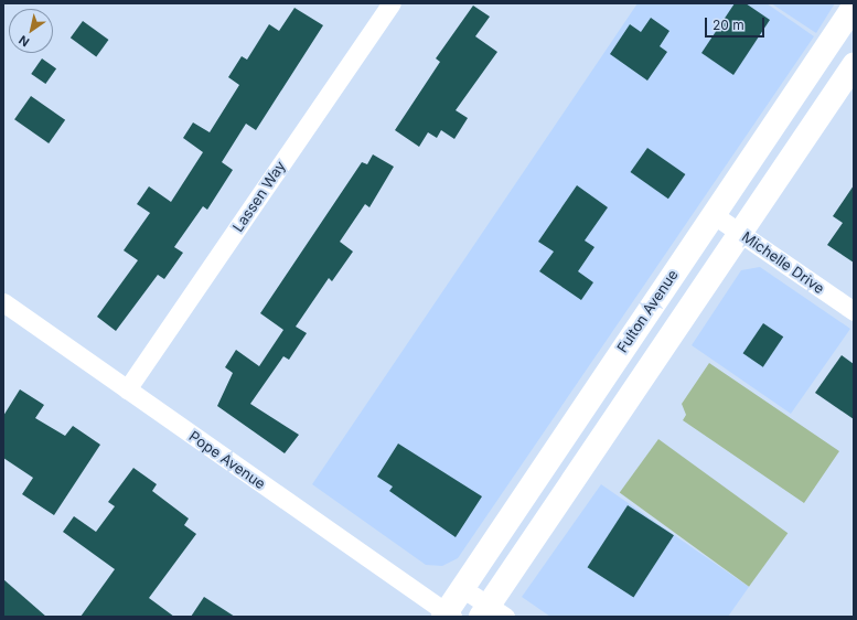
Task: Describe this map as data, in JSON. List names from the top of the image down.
{
  "streets": {
    "main road": ["Fulton Avenue"],
    "street": ["Lassen Way", "Michelle Drive", "Pope Avenue"]
  },
  "crossings": [
    ["Lassen Way", "Pope Avenue"],
    ["Michelle Drive", "Fulton Avenue"],
    ["Fulton Avenue", "Pope Avenue"]
  ],
  "scale_bar": "20 m",
  "north": "bottom left"
}
